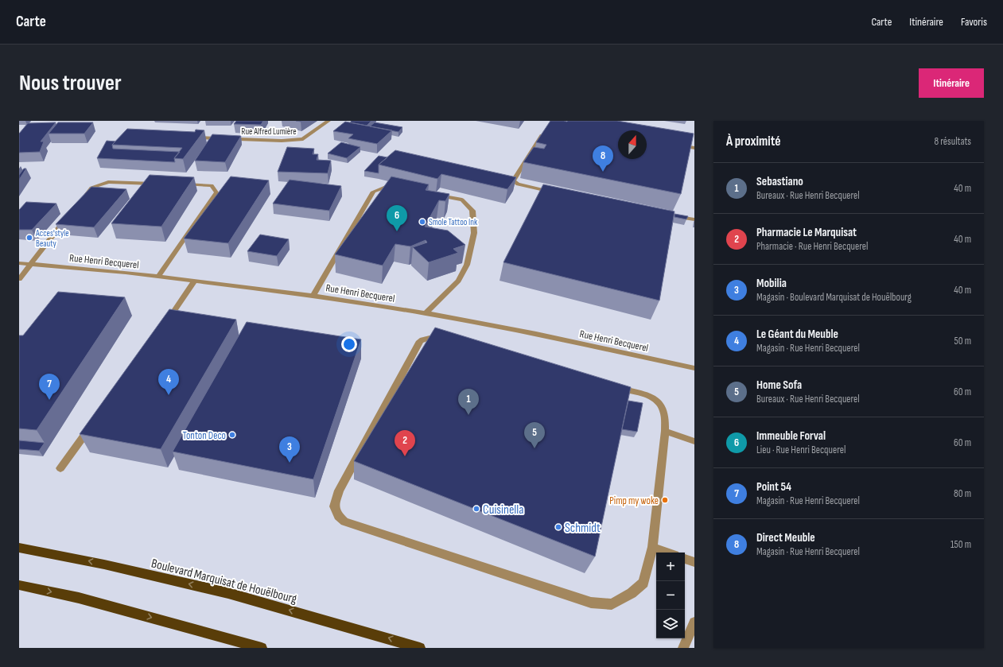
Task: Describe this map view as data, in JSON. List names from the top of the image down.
{
  "streets": {
    "main road": ["Boulevard Marquisat de Houëlbourg"],
    "street": ["Rue Alfred Lumière", "Rue Henri Becquerel"]
  },
  "places": [
    "Smole Tattoo Ink",
    "Acces'style Beauty",
    "Tonton Deco",
    "Pimp my woke",
    "Cuisinella",
    "Schmidt"
  ],
  "north": "top",
  "page": {
    "header": "Carte",
    "nav": ["Carte", "Itinéraire", "Favoris"],
    "buttons": "Itinéraire",
    "title": "Nous trouver",
    "heading": ["À proximité", "8 résultats"],
    "pins": [
      "8",
      "6",
      "4",
      "7",
      "1",
      "5",
      "2",
      "3"
    ],
    "list": [
      {
        "mark": "1",
        "name": "Sebastiano",
        "note": "Bureaux · Rue Henri Becquerel",
        "value": "40 m"
      },
      {
        "mark": "2",
        "name": "Pharmacie Le Marquisat",
        "note": "Pharmacie · Rue Henri Becquerel",
        "value": "40 m"
      },
      {
        "mark": "3",
        "name": "Mobilia",
        "note": "Magasin · Boulevard Marquisat de Houëlbourg",
        "value": "40 m"
      },
      {
        "mark": "4",
        "name": "Le Géant du Meuble",
        "note": "Magasin · Rue Henri Becquerel",
        "value": "50 m"
      },
      {
        "mark": "5",
        "name": "Home Sofa",
        "note": "Bureaux · Rue Henri Becquerel",
        "value": "60 m"
      },
      {
        "mark": "6",
        "name": "Immeuble Forval",
        "note": "Lieu · Rue Henri Becquerel",
        "value": "60 m"
      },
      {
        "mark": "7",
        "name": "Point 54",
        "note": "Magasin · Rue Henri Becquerel",
        "value": "80 m"
      },
      {
        "mark": "8",
        "name": "Direct Meuble",
        "note": "Magasin · Rue Henri Becquerel",
        "value": "150 m"
      }
    ],
    "map_buttons": ["+", "−"]
  }
}
